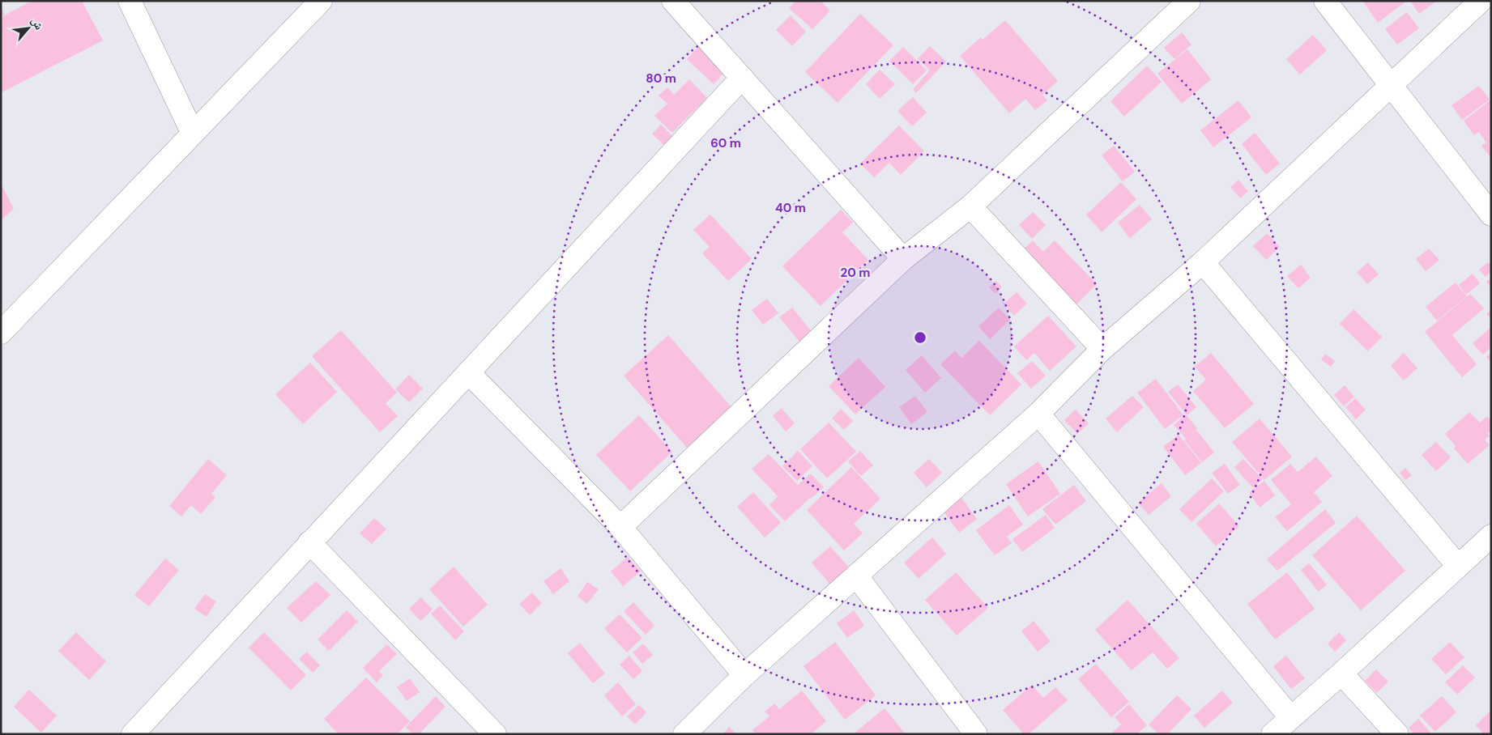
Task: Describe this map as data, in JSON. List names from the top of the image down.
{
  "north": "top right",
  "rings": [
    "80 m",
    "60 m",
    "40 m",
    "20 m"
  ]
}
